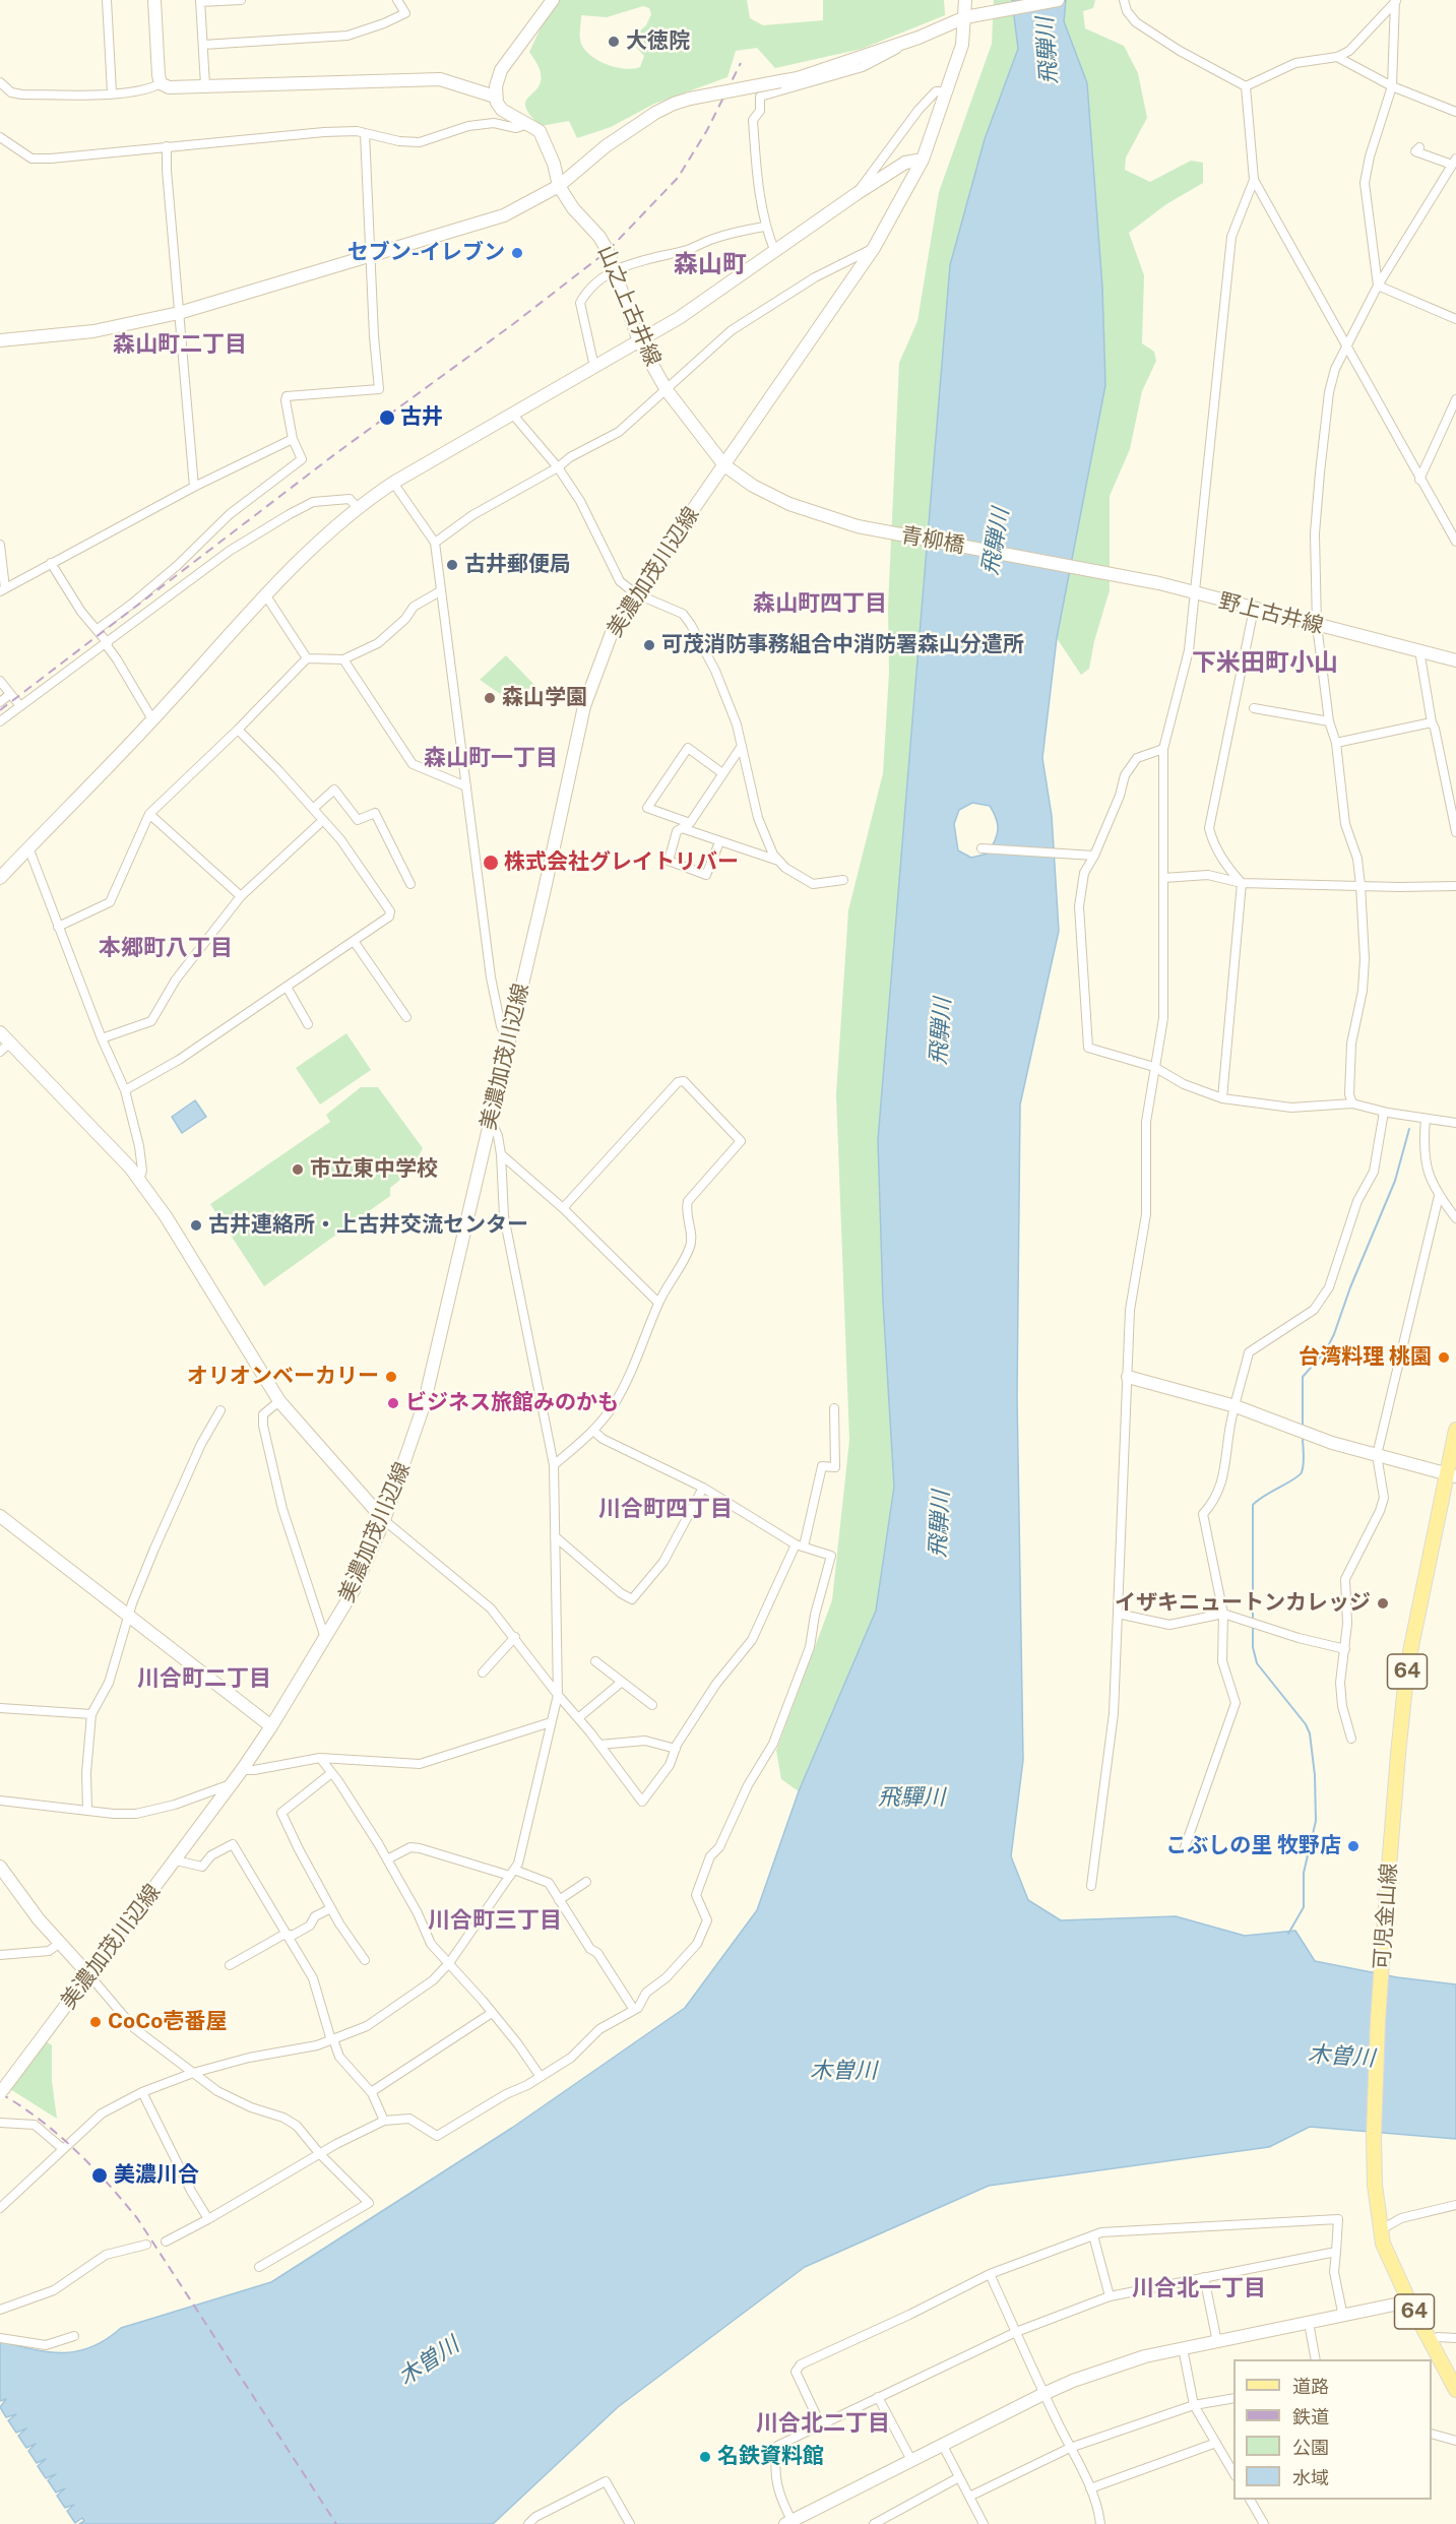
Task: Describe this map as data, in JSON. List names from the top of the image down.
{
  "streets": {
    "main road": ["64", "可児金山線"],
    "street": [
      "山之上古井線",
      "青柳橋",
      "美濃加茂川辺線",
      "野上古井線"
    ]
  },
  "crossings": [
    ["山之上古井線", "青柳橋"],
    ["山之上古井線", "美濃加茂川辺線"],
    ["青柳橋", "美濃加茂川辺線"],
    ["青柳橋", "野上古井線"]
  ],
  "districts": [
    "森山町",
    "森山町二丁目",
    "森山町四丁目",
    "下米田町小山",
    "森山町一丁目",
    "本郷町八丁目",
    "川合町四丁目",
    "川合町二丁目",
    "川合町三丁目",
    "川合北一丁目",
    "川合北二丁目"
  ],
  "water": ["飛騨川", "飛驒川", "木曽川"],
  "places": [
    "大徳院",
    "セブン-イレブン",
    "古井",
    "古井郵便局",
    "可茂消防事務組合中消防署森山分遣所",
    "森山学園",
    "株式会社グレイトリバー",
    "市立東中学校",
    "古井連絡所・上古井交流センター",
    "台湾料理 桃園",
    "オリオンベーカリー",
    "ビジネス旅館みのかも",
    "イザキニュートンカレッジ",
    "こぶしの里 牧野店",
    "CoCo壱番屋",
    "美濃川合",
    "名鉄資料館"
  ],
  "legend": [
    "道路",
    "鉄道",
    "公園",
    "水域"
  ]
}
